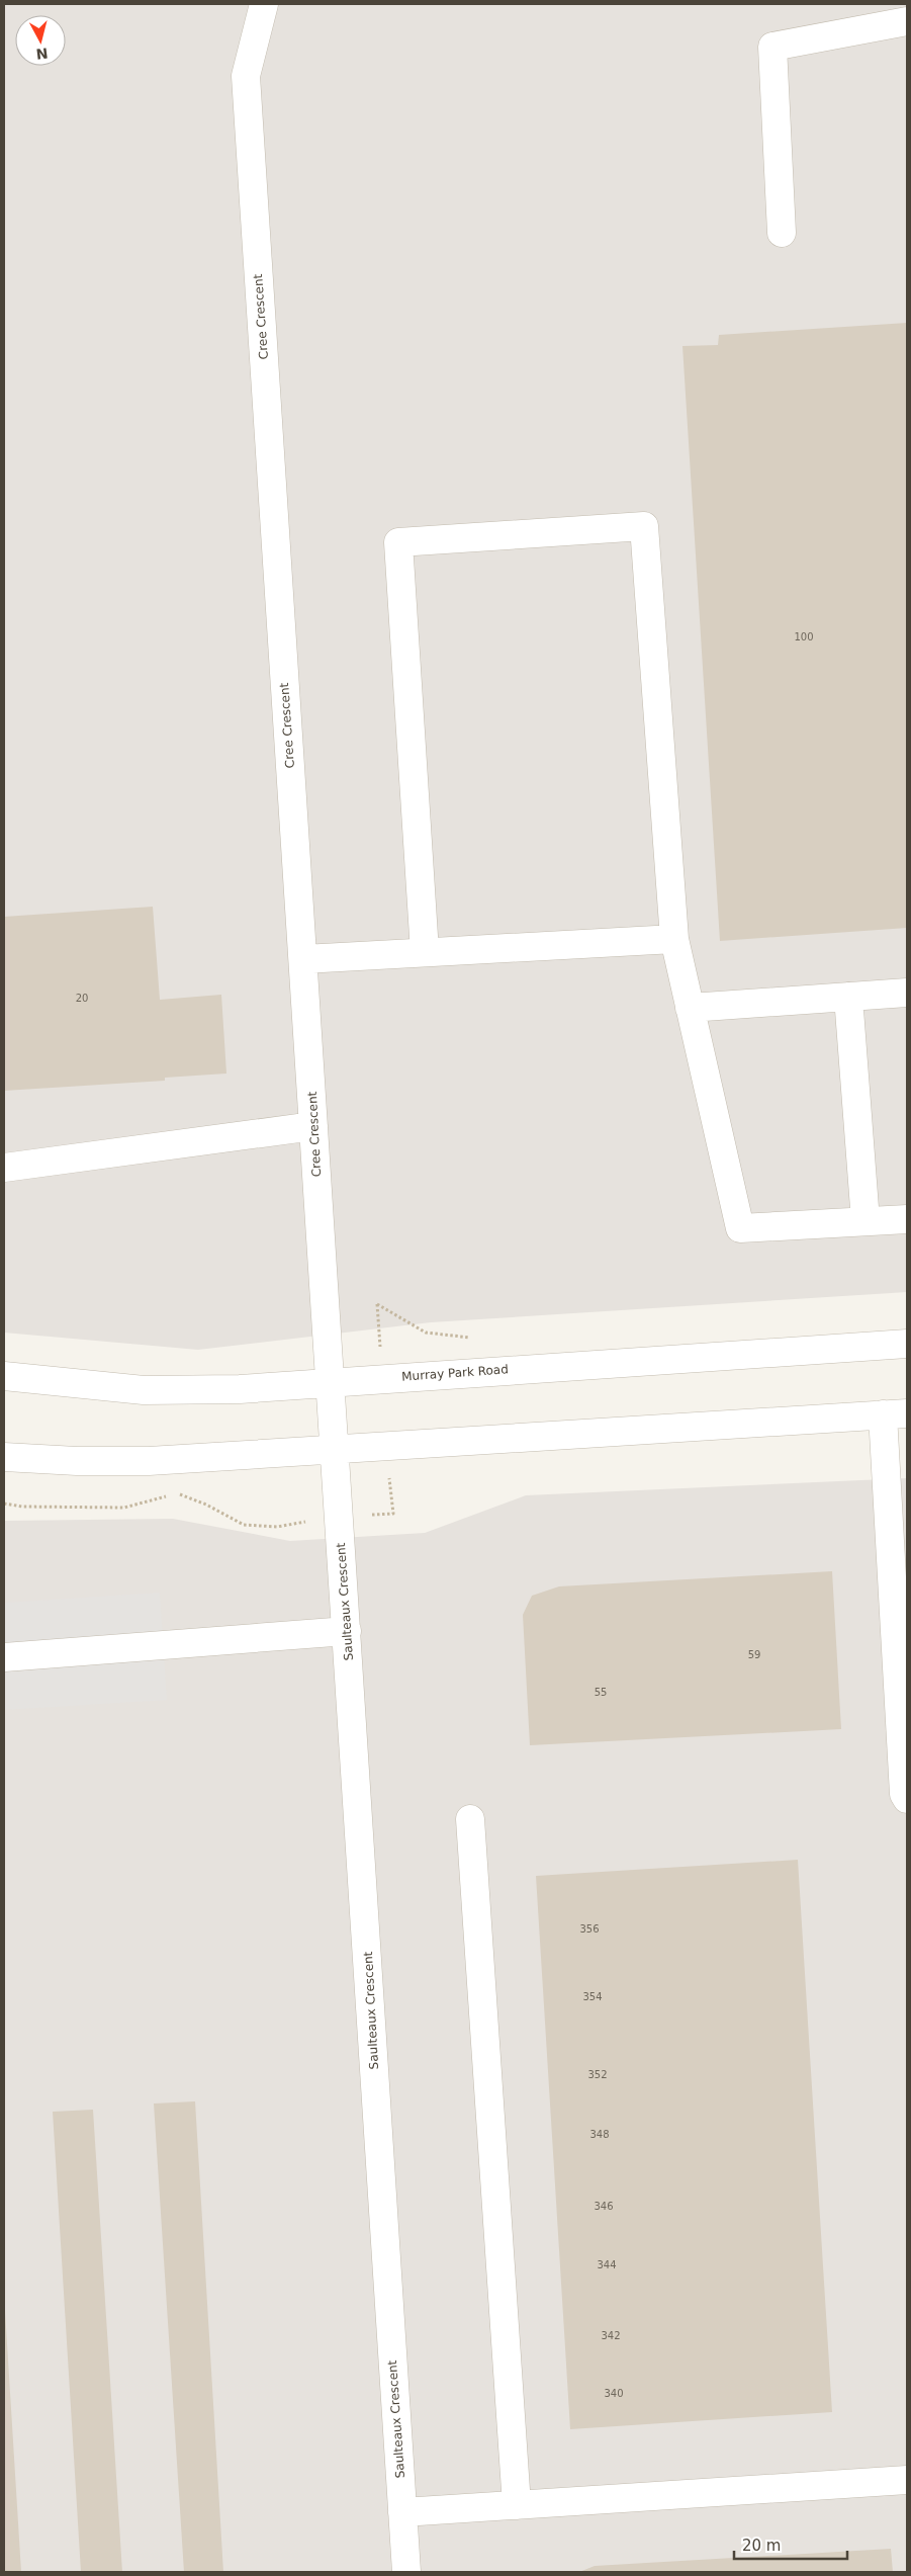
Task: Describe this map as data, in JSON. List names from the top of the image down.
{
  "streets": {
    "street": ["Cree Crescent", "Murray Park Road", "Saulteaux Crescent"]
  },
  "crossings": [
    ["Cree Crescent", "Murray Park Road"],
    ["Cree Crescent", "Saulteaux Crescent"]
  ],
  "house_numbers": [
    "100",
    "20",
    "59",
    "55",
    "356",
    "354",
    "352",
    "348",
    "346",
    "344",
    "342",
    "340"
  ],
  "scale_bar": "20 m",
  "north": "bottom"
}
